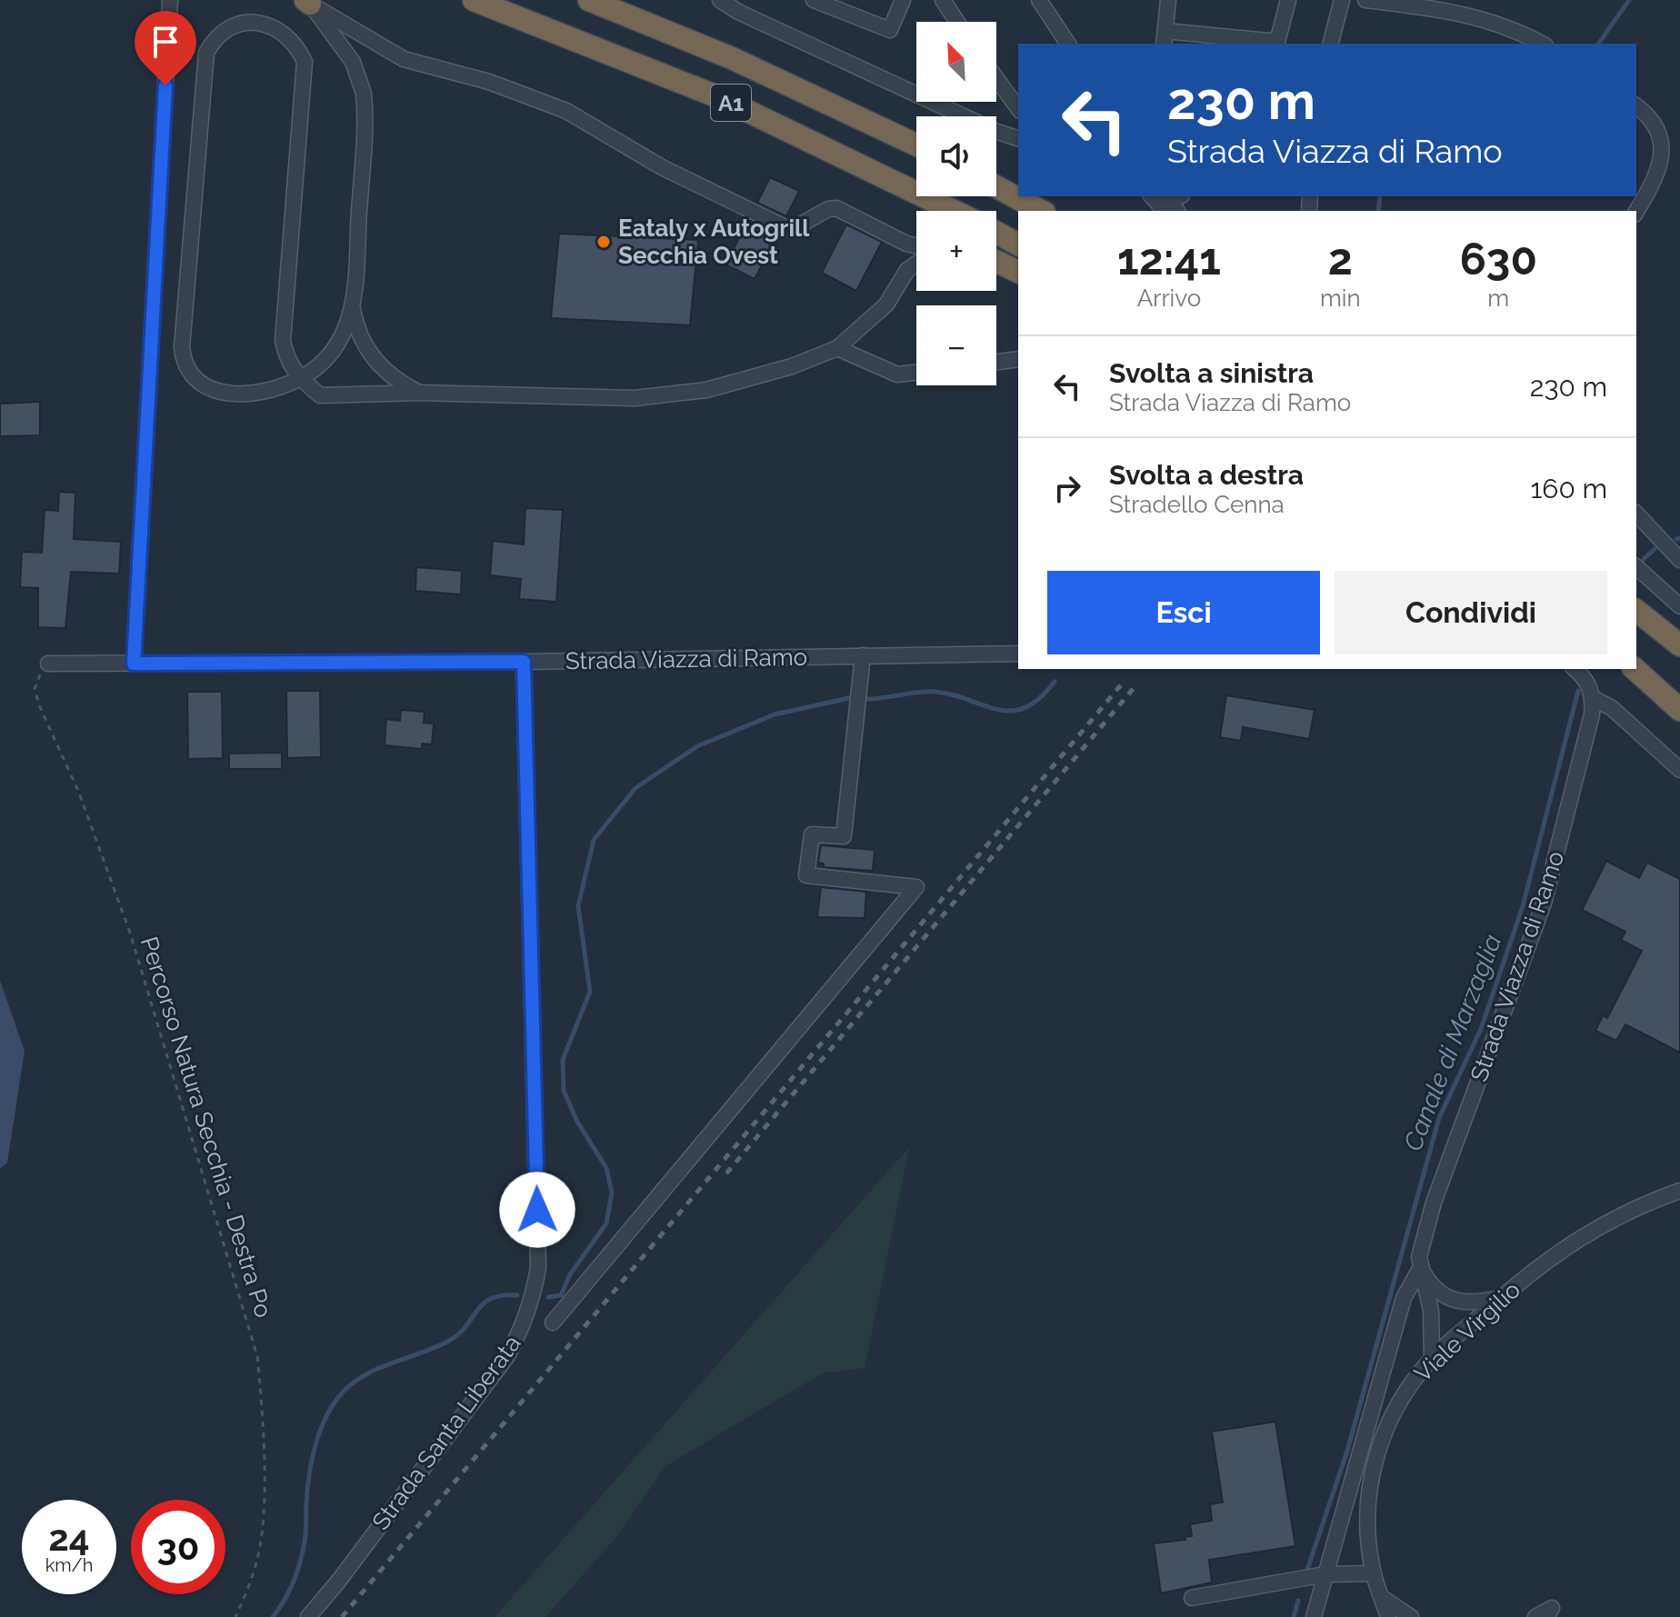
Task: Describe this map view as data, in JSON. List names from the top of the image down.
{
  "streets": {
    "highway": ["A1"],
    "street": ["Strada Viazza di Ramo", "Viale Virgilio", "Strada Santa Liberata"],
    "path": ["Percorso Natura Secchia - Destra Po"]
  },
  "crossings": [
    ["Strada Viazza di Ramo", "Percorso Natura Secchia - Destra Po"],
    ["Strada Viazza di Ramo", "Viale Virgilio"],
    ["Strada Viazza di Ramo", "Strada Santa Liberata"]
  ],
  "water": ["Canale di Marzaglia"],
  "places": ["Eataly x Autogrill Secchia Ovest"],
  "north": "top left",
  "page": {
    "map_buttons": ["+", "−"],
    "turn": ["230 m", "Strada Viazza di Ramo"],
    "eta": [
      "12:41",
      "Arrivo",
      "2",
      "min",
      "630",
      "m"
    ],
    "list": [
      {
        "name": "Svolta a sinistra",
        "note": "Strada Viazza di Ramo",
        "value": "230 m"
      },
      {
        "name": "Svolta a destra",
        "note": "Stradello Cenna",
        "value": "160 m"
      }
    ],
    "buttons": ["Esci", "Condividi"],
    "speed": "24 km/h",
    "limit": "30"
  }
}
